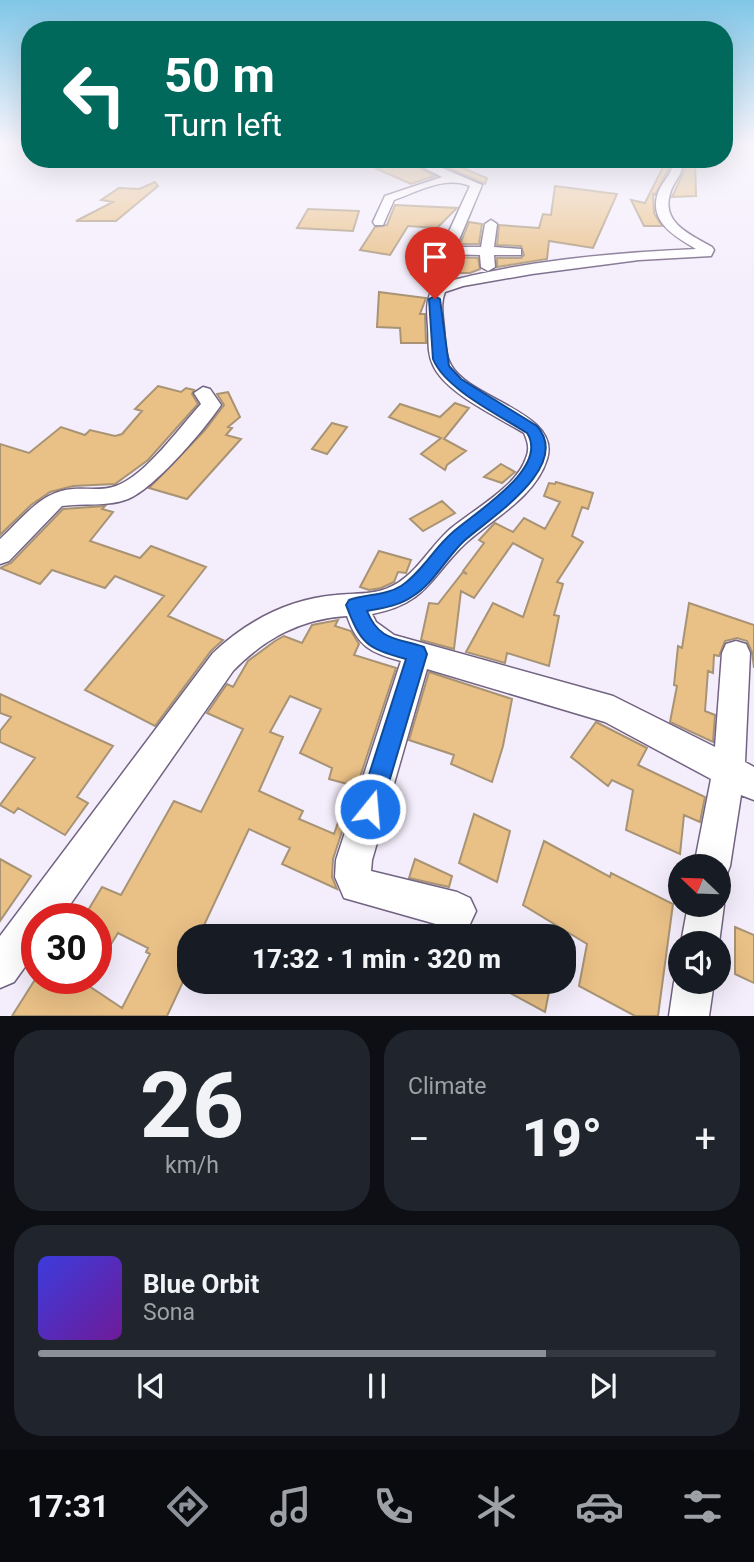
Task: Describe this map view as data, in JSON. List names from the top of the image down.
{
  "north": "top left",
  "page": {
    "turn": ["50 m", "Turn left"],
    "limit": "30",
    "trip": "17:32 · 1 min · 320 m",
    "tile": [
      ["26", "km/h"],
      "Climate"
    ],
    "heat": ["−", "19°", "+"],
    "song": ["Blue Orbit", "Sona"],
    "tabs": "17:31"
  }
}
